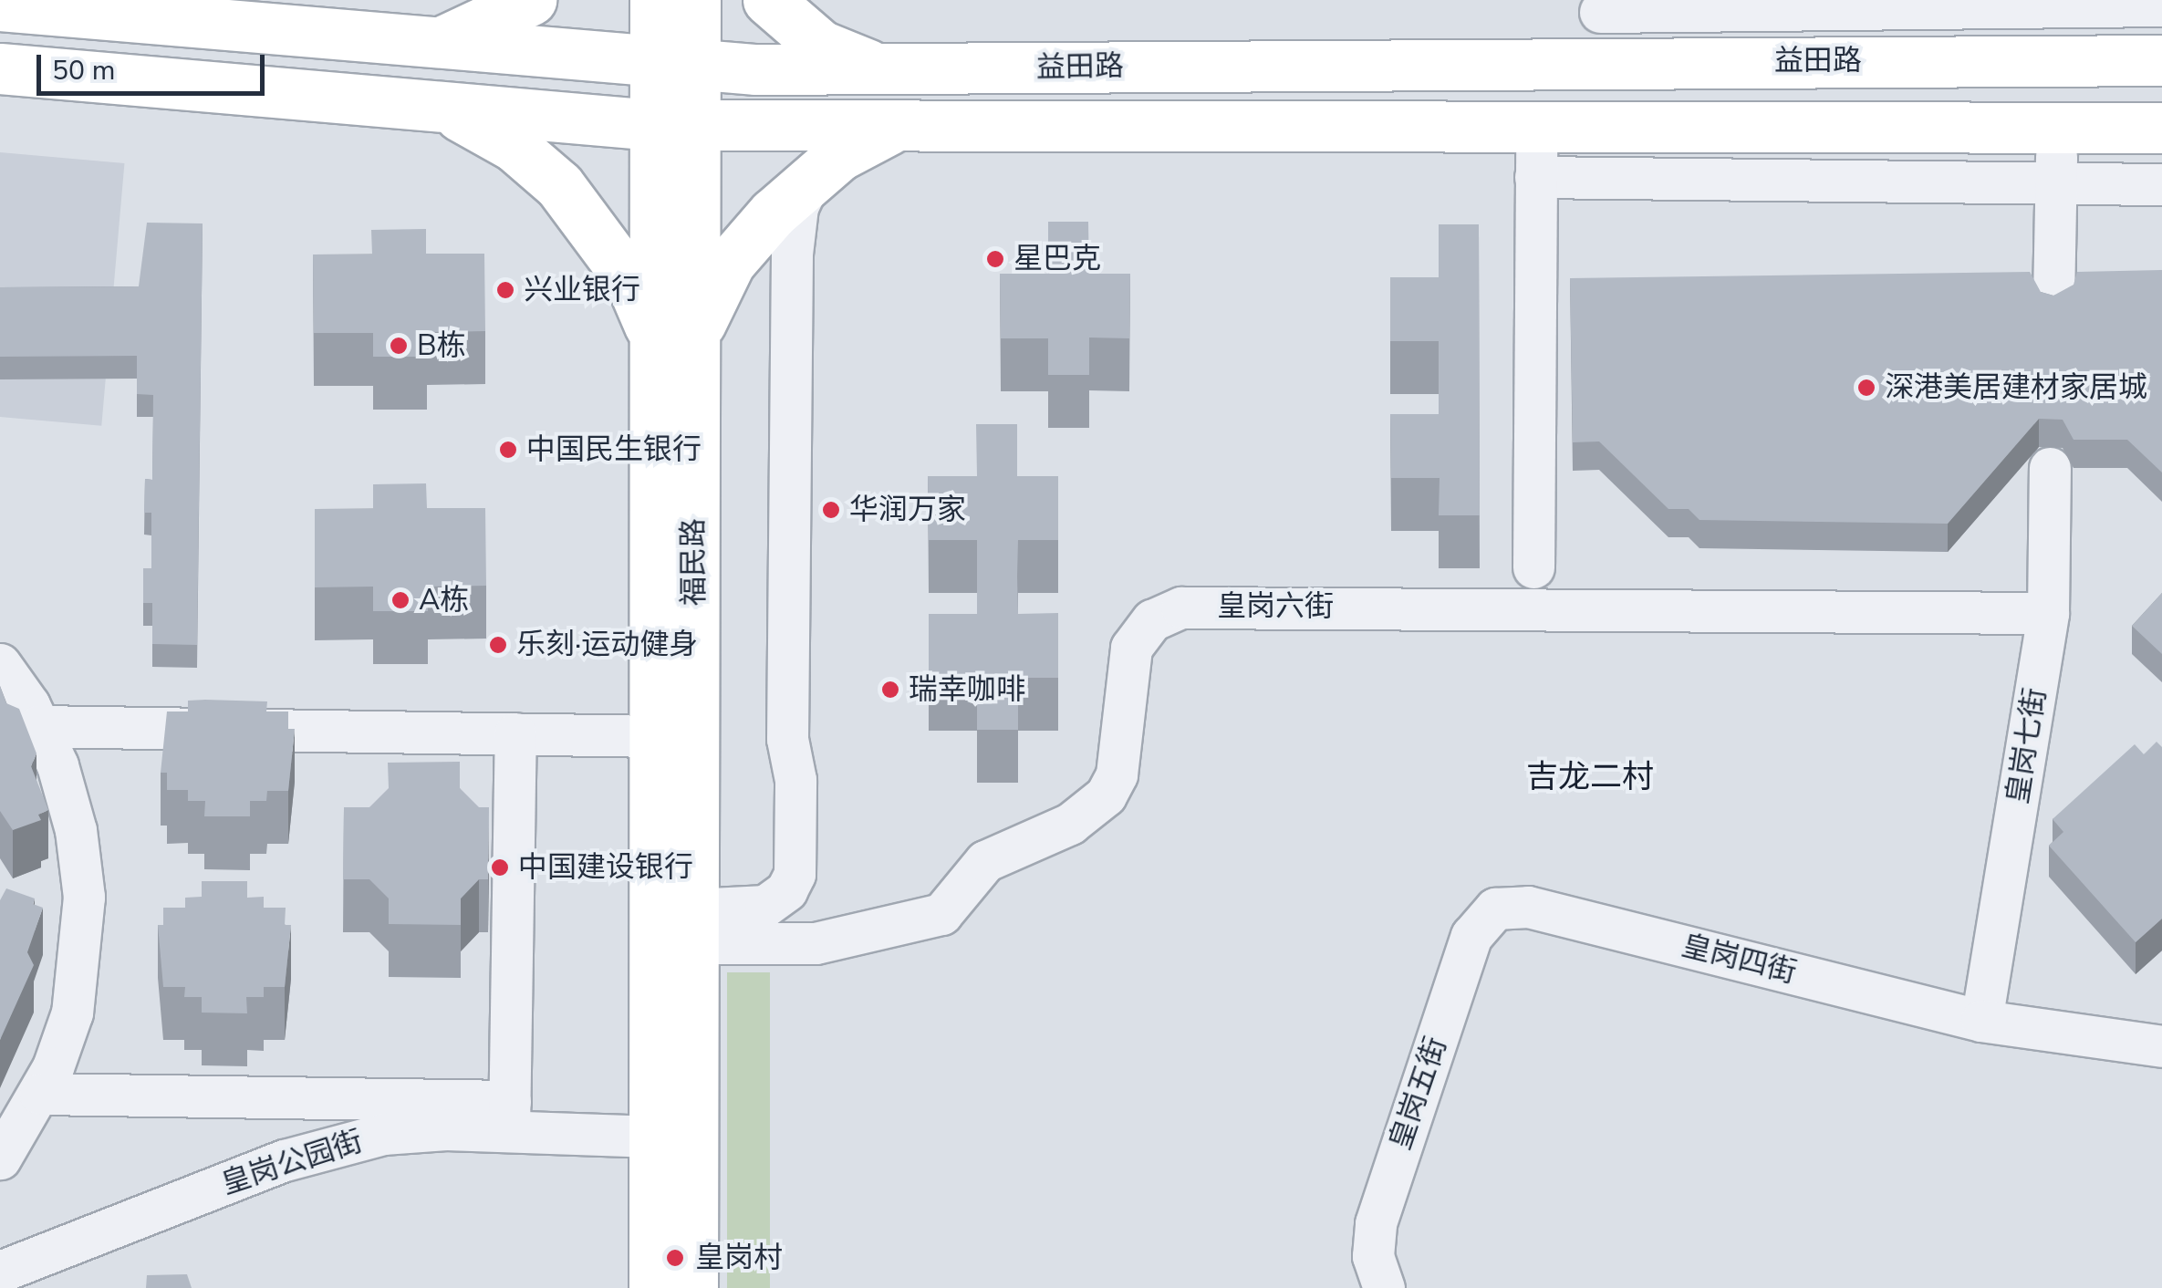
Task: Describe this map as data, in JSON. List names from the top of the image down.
{
  "streets": {
    "main road": ["益田路", "福民路"],
    "street": [
      "皇岗六街",
      "皇岗七街",
      "皇岗四街",
      "皇岗五街",
      "皇岗公园街"
    ]
  },
  "crossings": [
    ["益田路", "福民路"],
    ["福民路", "皇岗六街"],
    ["福民路", "皇岗公园街"],
    ["皇岗六街", "皇岗七街"],
    ["皇岗七街", "皇岗四街"],
    ["皇岗四街", "皇岗五街"]
  ],
  "districts": ["吉龙二村"],
  "places": [
    "星巴克",
    "兴业银行",
    "B栋",
    "深港美居建材家居城",
    "中国民生银行",
    "华润万家",
    "A栋",
    "乐刻·运动健身",
    "瑞幸咖啡",
    "中国建设银行",
    "皇岗村"
  ],
  "scale_bar": "50 m"
}
